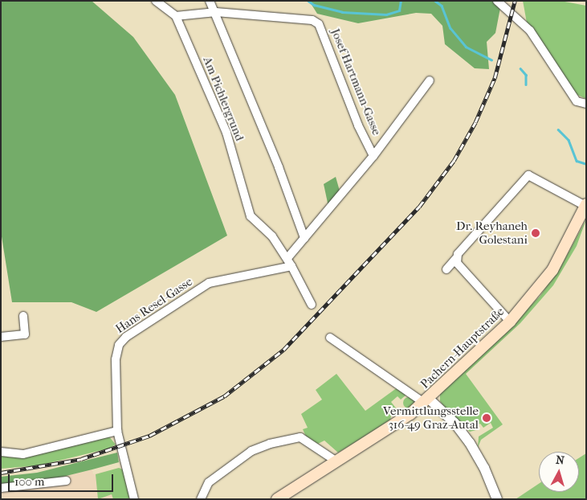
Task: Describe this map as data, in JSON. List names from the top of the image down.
{
  "streets": {
    "main road": ["Pachern-Hauptstraße"],
    "street": ["Josef Hartmann-Gasse", "Am Pichlergrund", "Hans Resel-Gasse"]
  },
  "crossings": [
    ["Josef Hartmann-Gasse", "Am Pichlergrund"]
  ],
  "places": ["Dr. Reyhaneh Golestani", "Vermittlungsstelle 316-49 Graz-Autal"],
  "scale_bar": "100 m",
  "north": "top"
}
